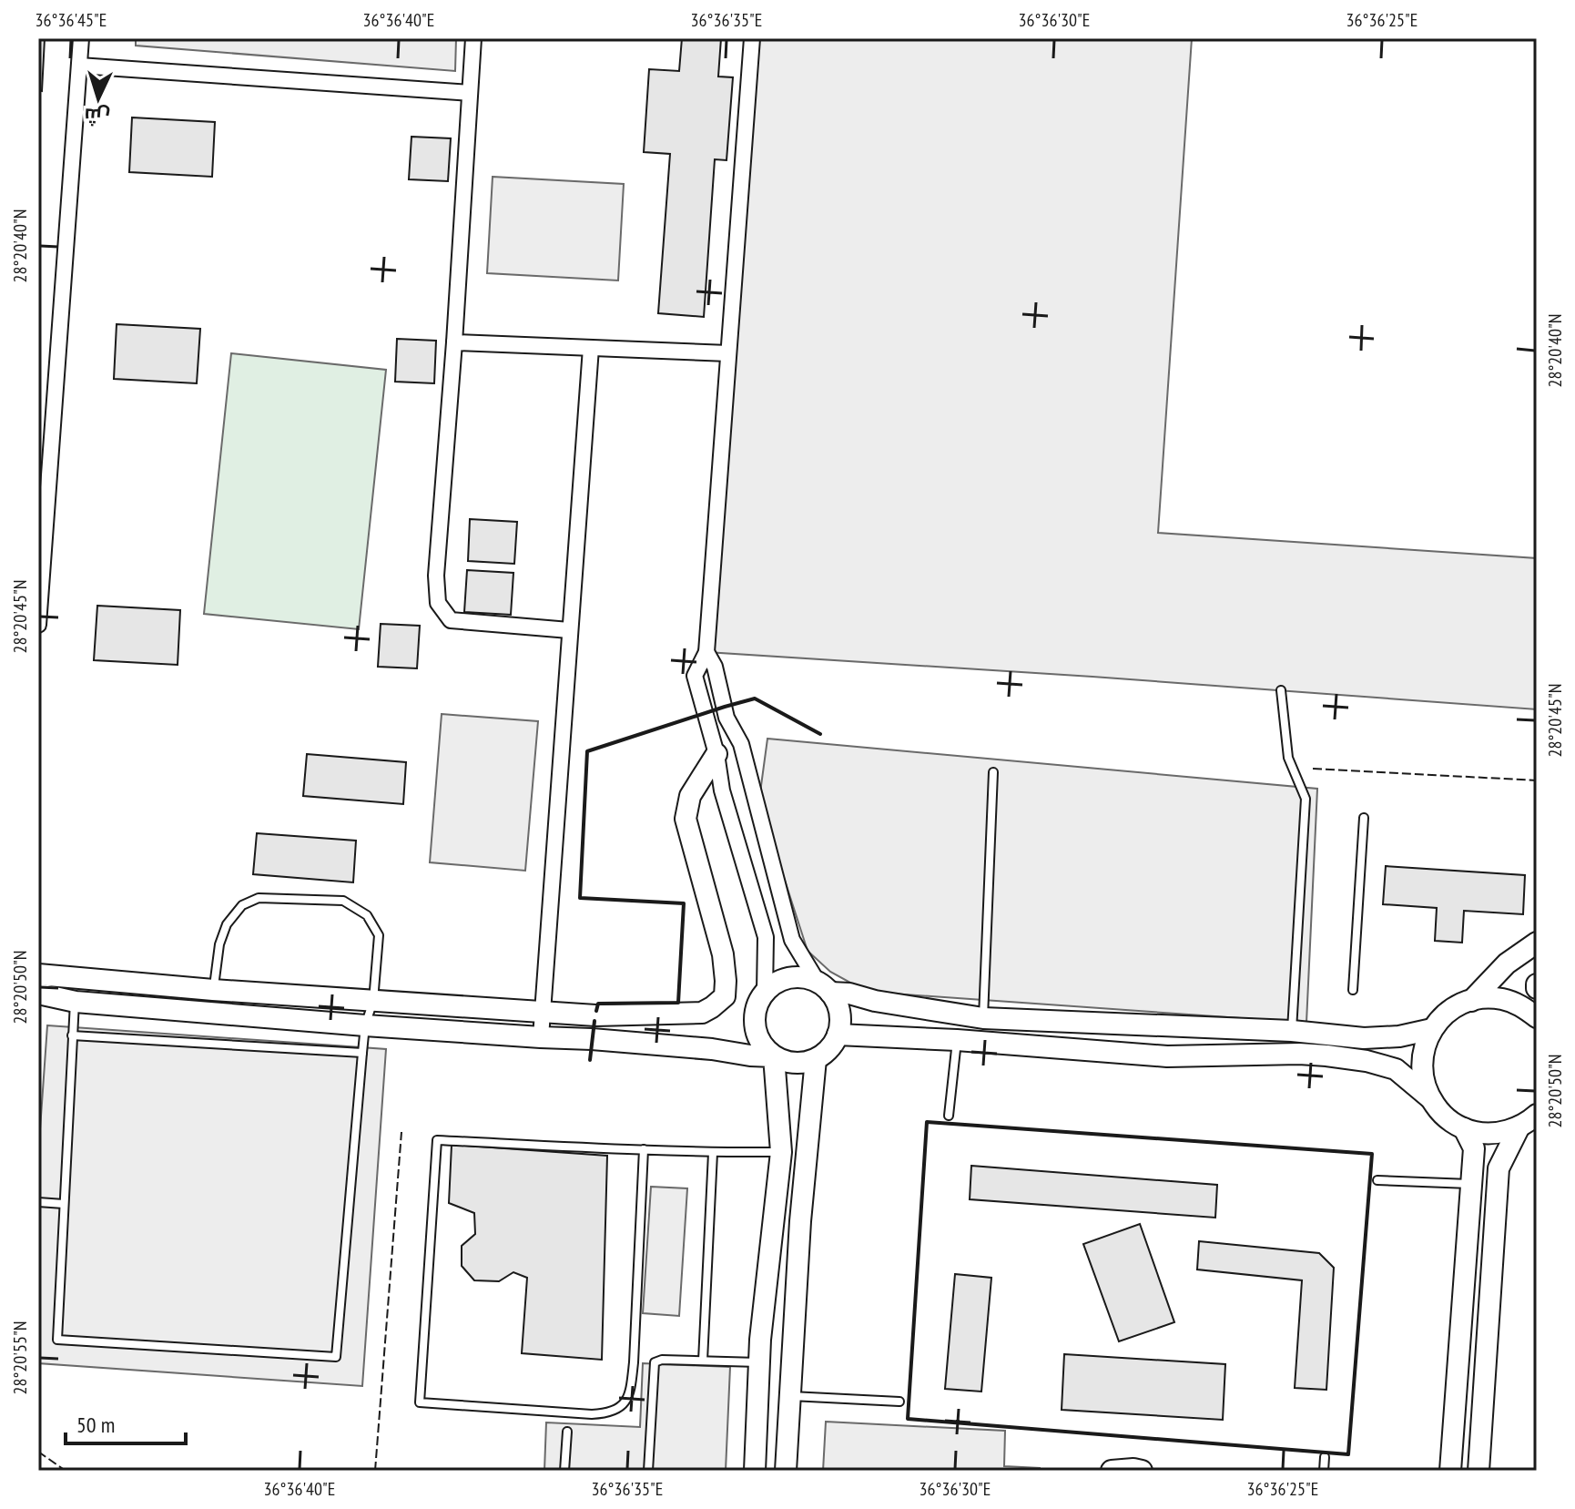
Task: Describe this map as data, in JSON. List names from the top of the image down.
{
  "scale_bar": "50 m",
  "north": "bottom",
  "coordinates": [
    "36°36'45\"E",
    "36°36'40\"E",
    "36°36'35\"E",
    "36°36'30\"E",
    "36°36'25\"E",
    "28°20'40\"N",
    "28°20'45\"N",
    "28°20'50\"N",
    "28°20'55\"N"
  ]
}
